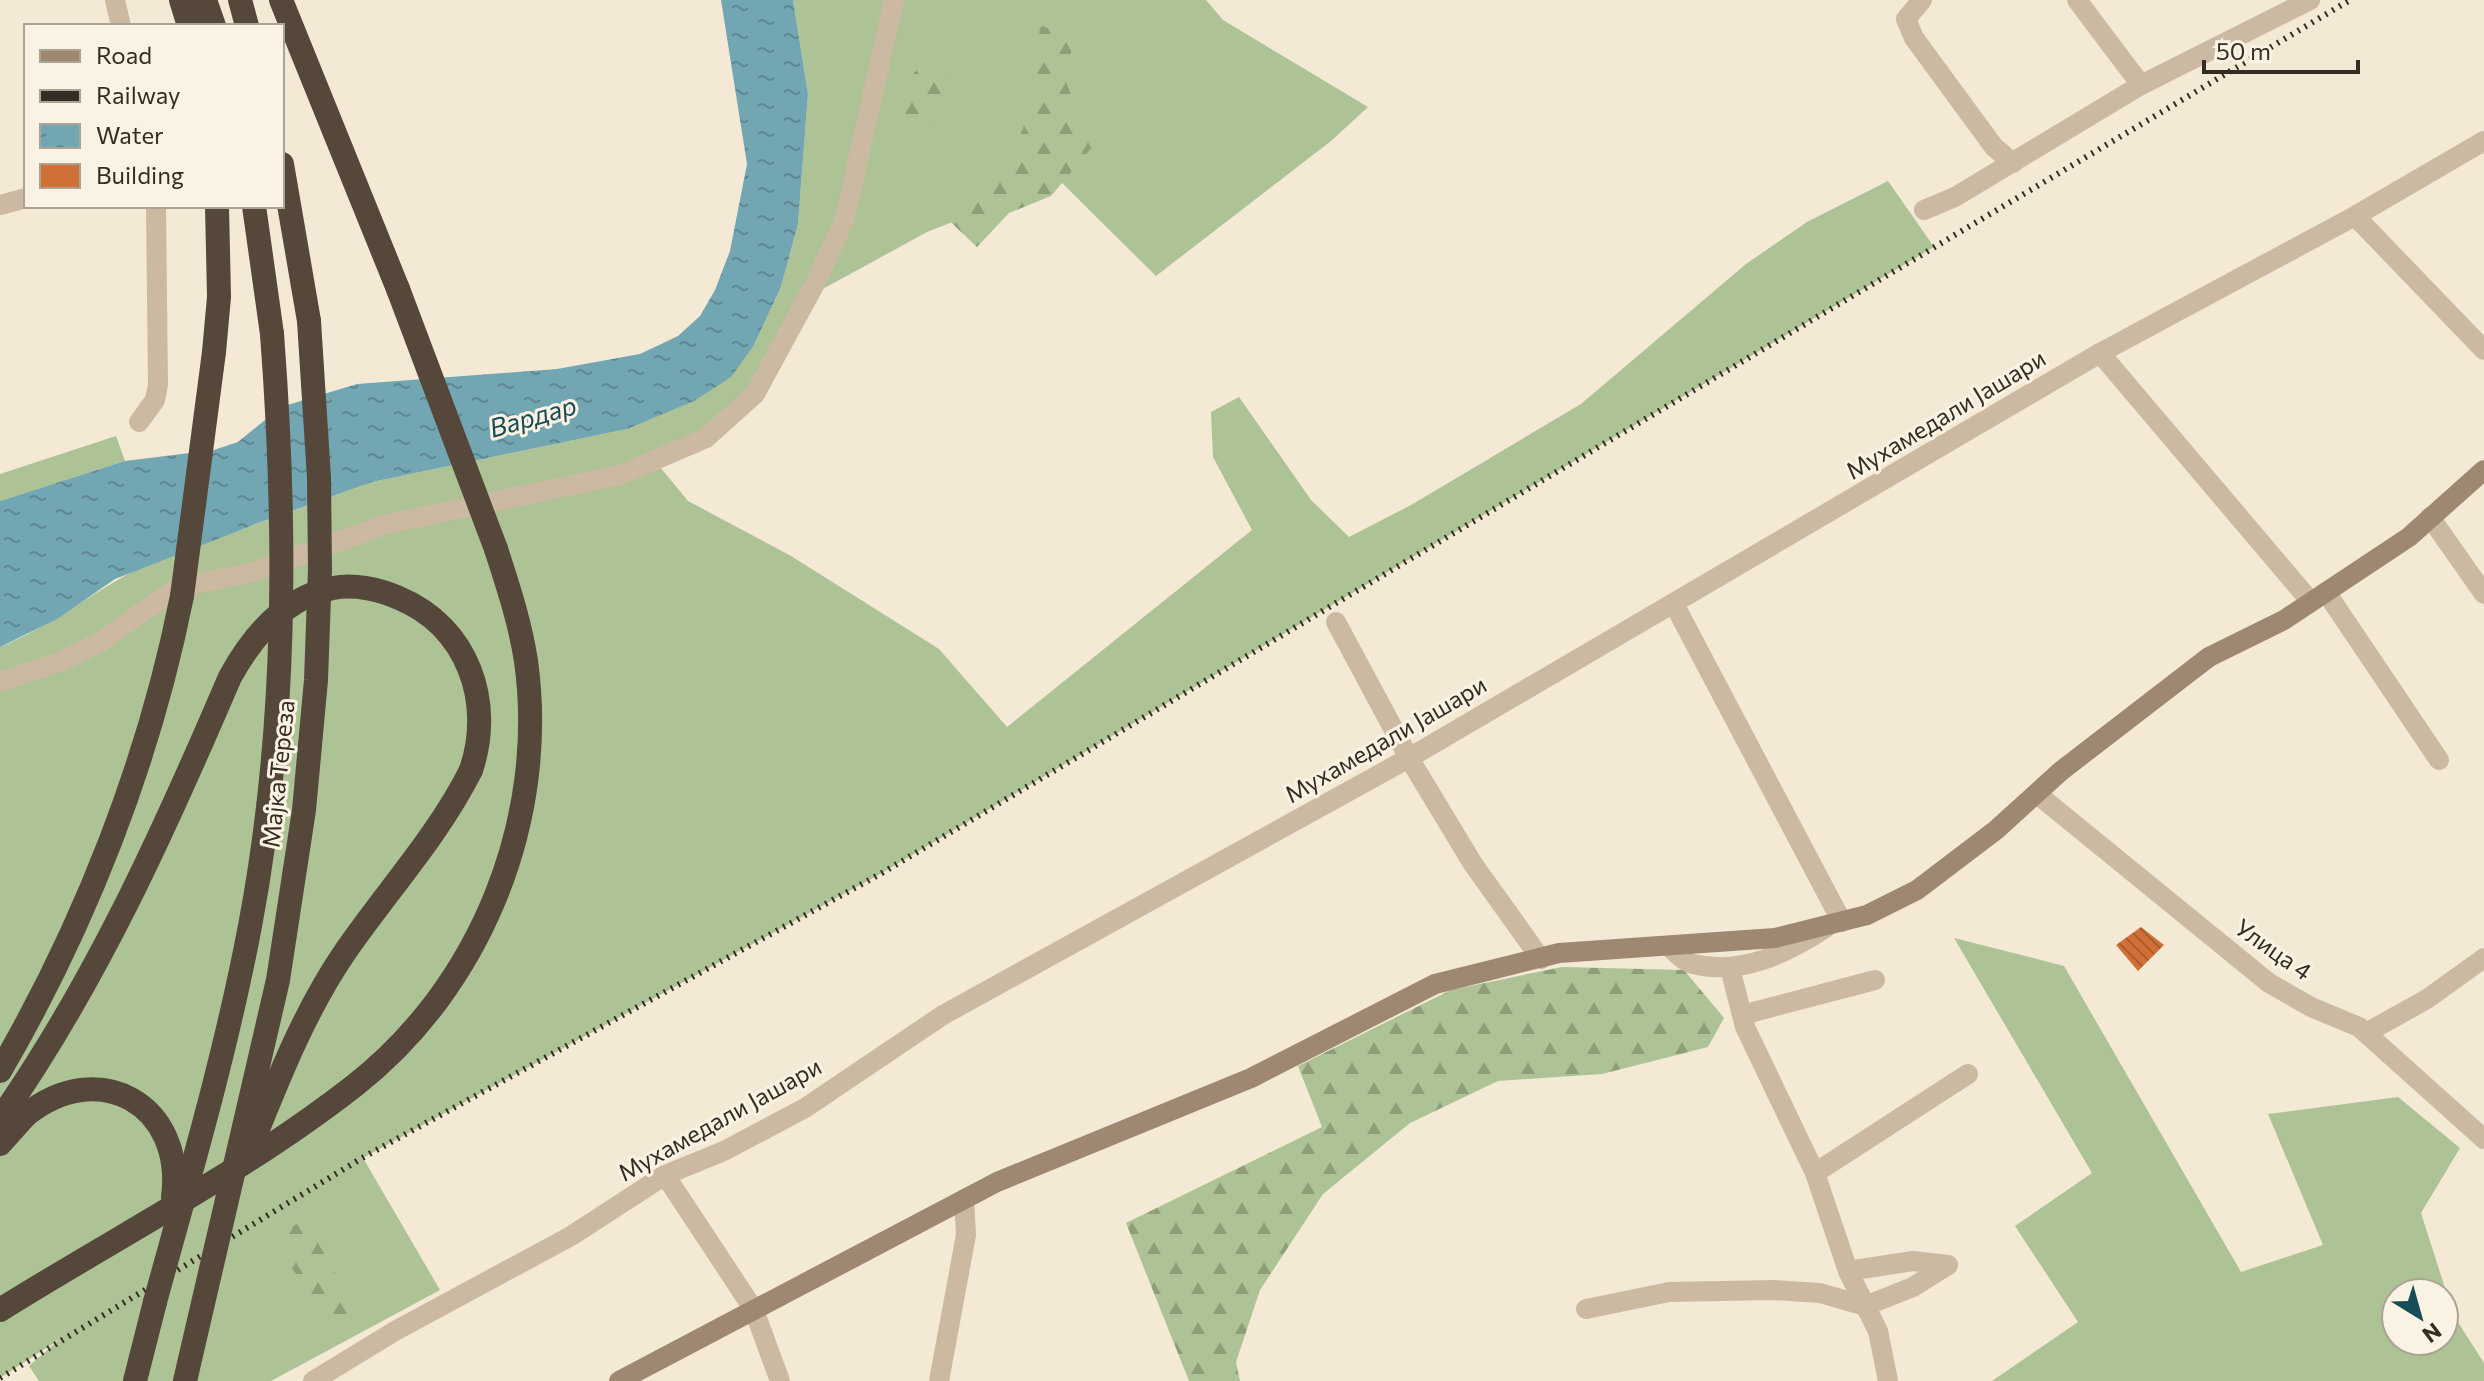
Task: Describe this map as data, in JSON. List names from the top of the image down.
{
  "streets": {
    "highway": ["Мајка Тереза"],
    "street": ["Мухамедали Јашари", "Улица 4"]
  },
  "water": ["Вардар"],
  "legend": [
    "Road",
    "Railway",
    "Water",
    "Building"
  ],
  "scale_bar": "50 m",
  "north": "bottom right"
}
